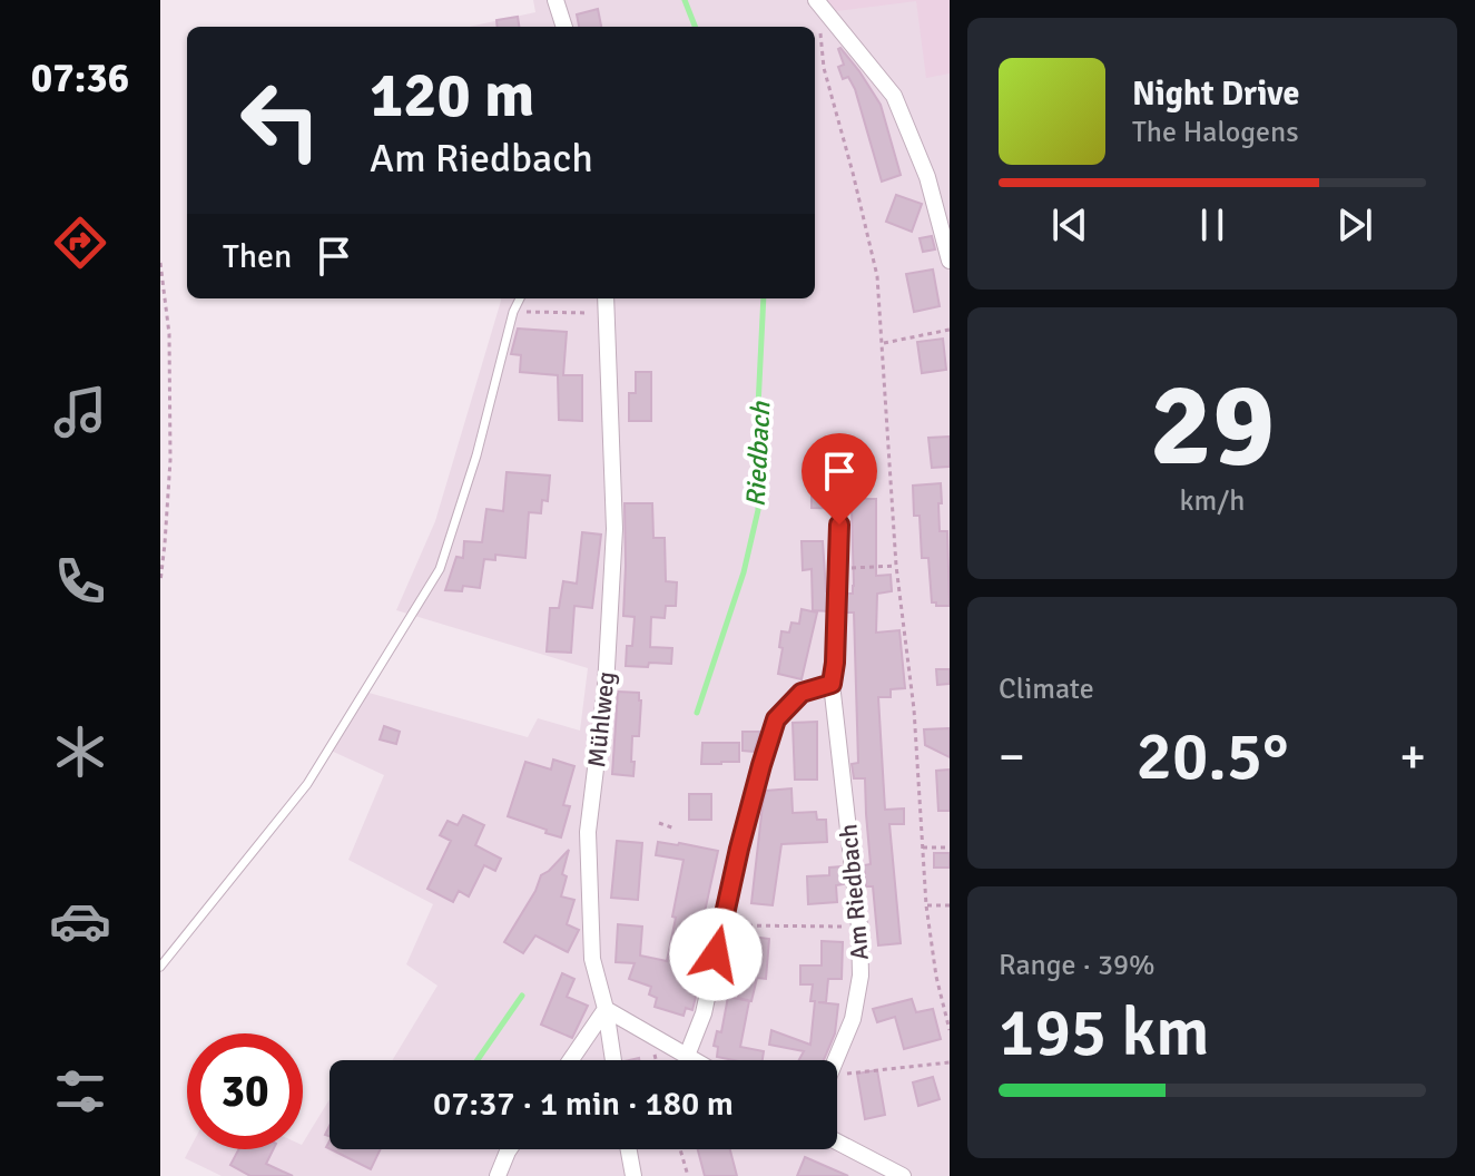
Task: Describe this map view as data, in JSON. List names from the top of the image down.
{
  "streets": {
    "street": ["Mühlweg", "Am Riedbach"]
  },
  "water": ["Riedbach"],
  "page": {
    "tabs": "07:36",
    "turn": ["120 m", "Am Riedbach"],
    "song": ["Night Drive", "The Halogens"],
    "then": "Then",
    "tile": [
      ["29", "km/h"],
      "Climate",
      ["Range · 39%", "195 km"]
    ],
    "heat": ["−", "20.5°", "+"],
    "limit": "30",
    "trip": "07:37 · 1 min · 180 m"
  }
}
